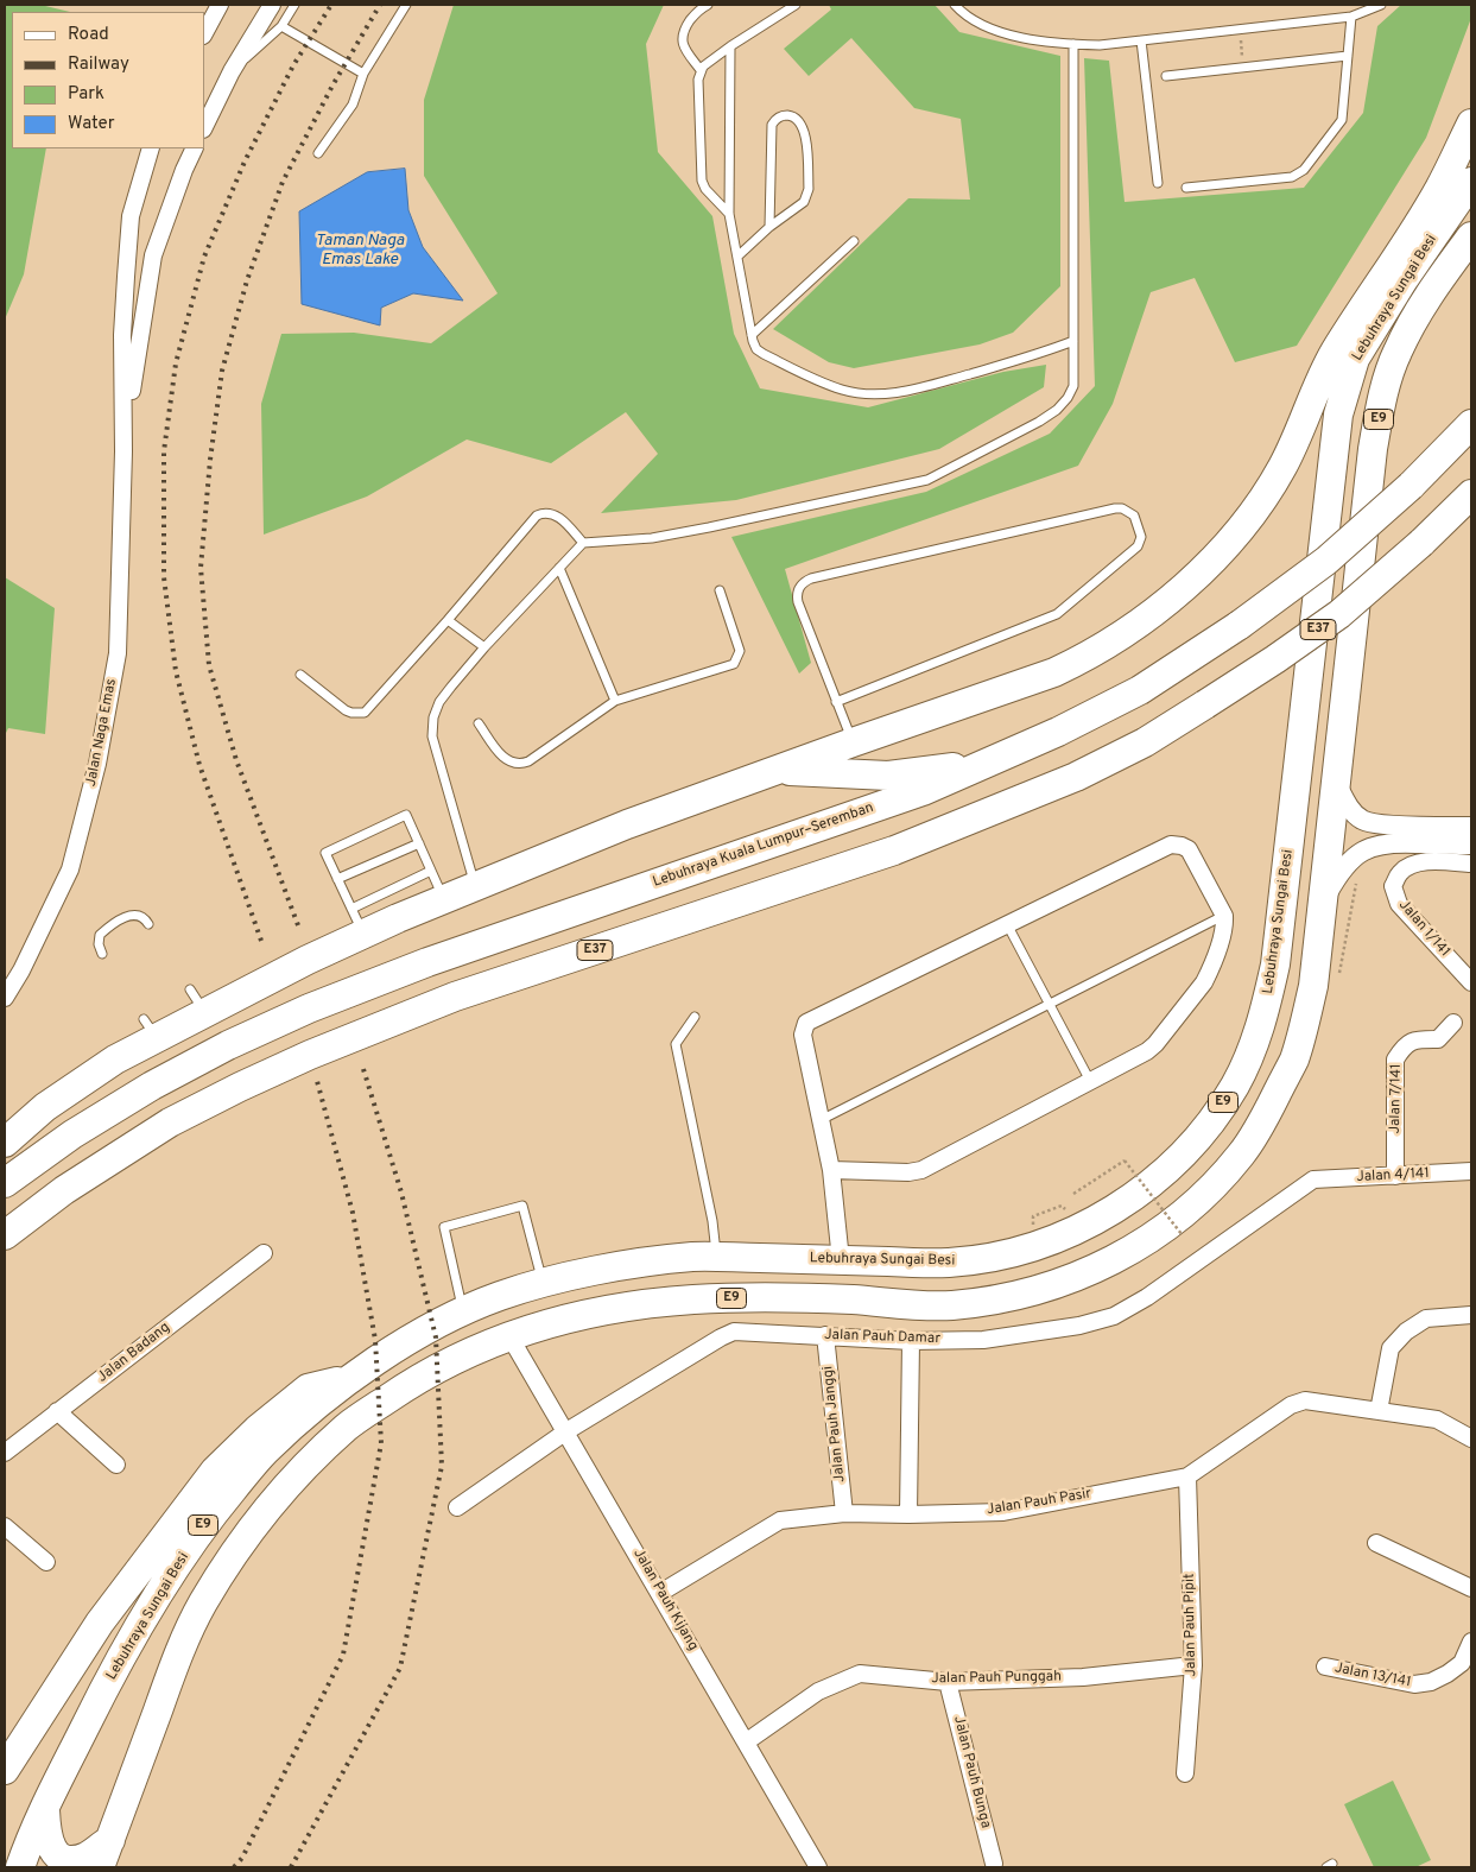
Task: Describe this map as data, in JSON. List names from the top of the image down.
{
  "streets": {
    "highway": [
      "Lebuhraya Sungai Besi",
      "E9",
      "E37",
      "Lebuhraya Kuala Lumpur–Seremban"
    ],
    "street": [
      "Jalan Naga Emas",
      "Jalan 1/141",
      "Jalan 7/141",
      "Jalan 4/141",
      "Jalan Pauh Damar",
      "Jalan Badang",
      "Jalan Pauh Janggi",
      "Jalan Pauh Pasir",
      "Jalan Pauh Kijang",
      "Jalan Pauh Pipit",
      "Jalan 13/141",
      "Jalan Pauh Punggah",
      "Jalan Pauh Bunga"
    ]
  },
  "crossings": [
    ["Lebuhraya Sungai Besi", "Jalan Pauh Kijang"],
    ["Jalan 7/141", "Jalan 4/141"],
    ["Jalan 4/141", "Jalan Pauh Damar"],
    ["Jalan Pauh Damar", "Jalan Pauh Janggi"],
    ["Jalan Pauh Damar", "Jalan Pauh Kijang"],
    ["Jalan Pauh Janggi", "Jalan Pauh Pasir"],
    ["Jalan Pauh Pasir", "Jalan Pauh Kijang"],
    ["Jalan Pauh Pasir", "Jalan Pauh Pipit"],
    ["Jalan Pauh Kijang", "Jalan Pauh Punggah"],
    ["Jalan Pauh Pipit", "Jalan Pauh Punggah"],
    ["Jalan Pauh Punggah", "Jalan Pauh Bunga"]
  ],
  "water": ["Taman Naga Emas Lake"],
  "legend": [
    "Road",
    "Railway",
    "Park",
    "Water"
  ]
}
